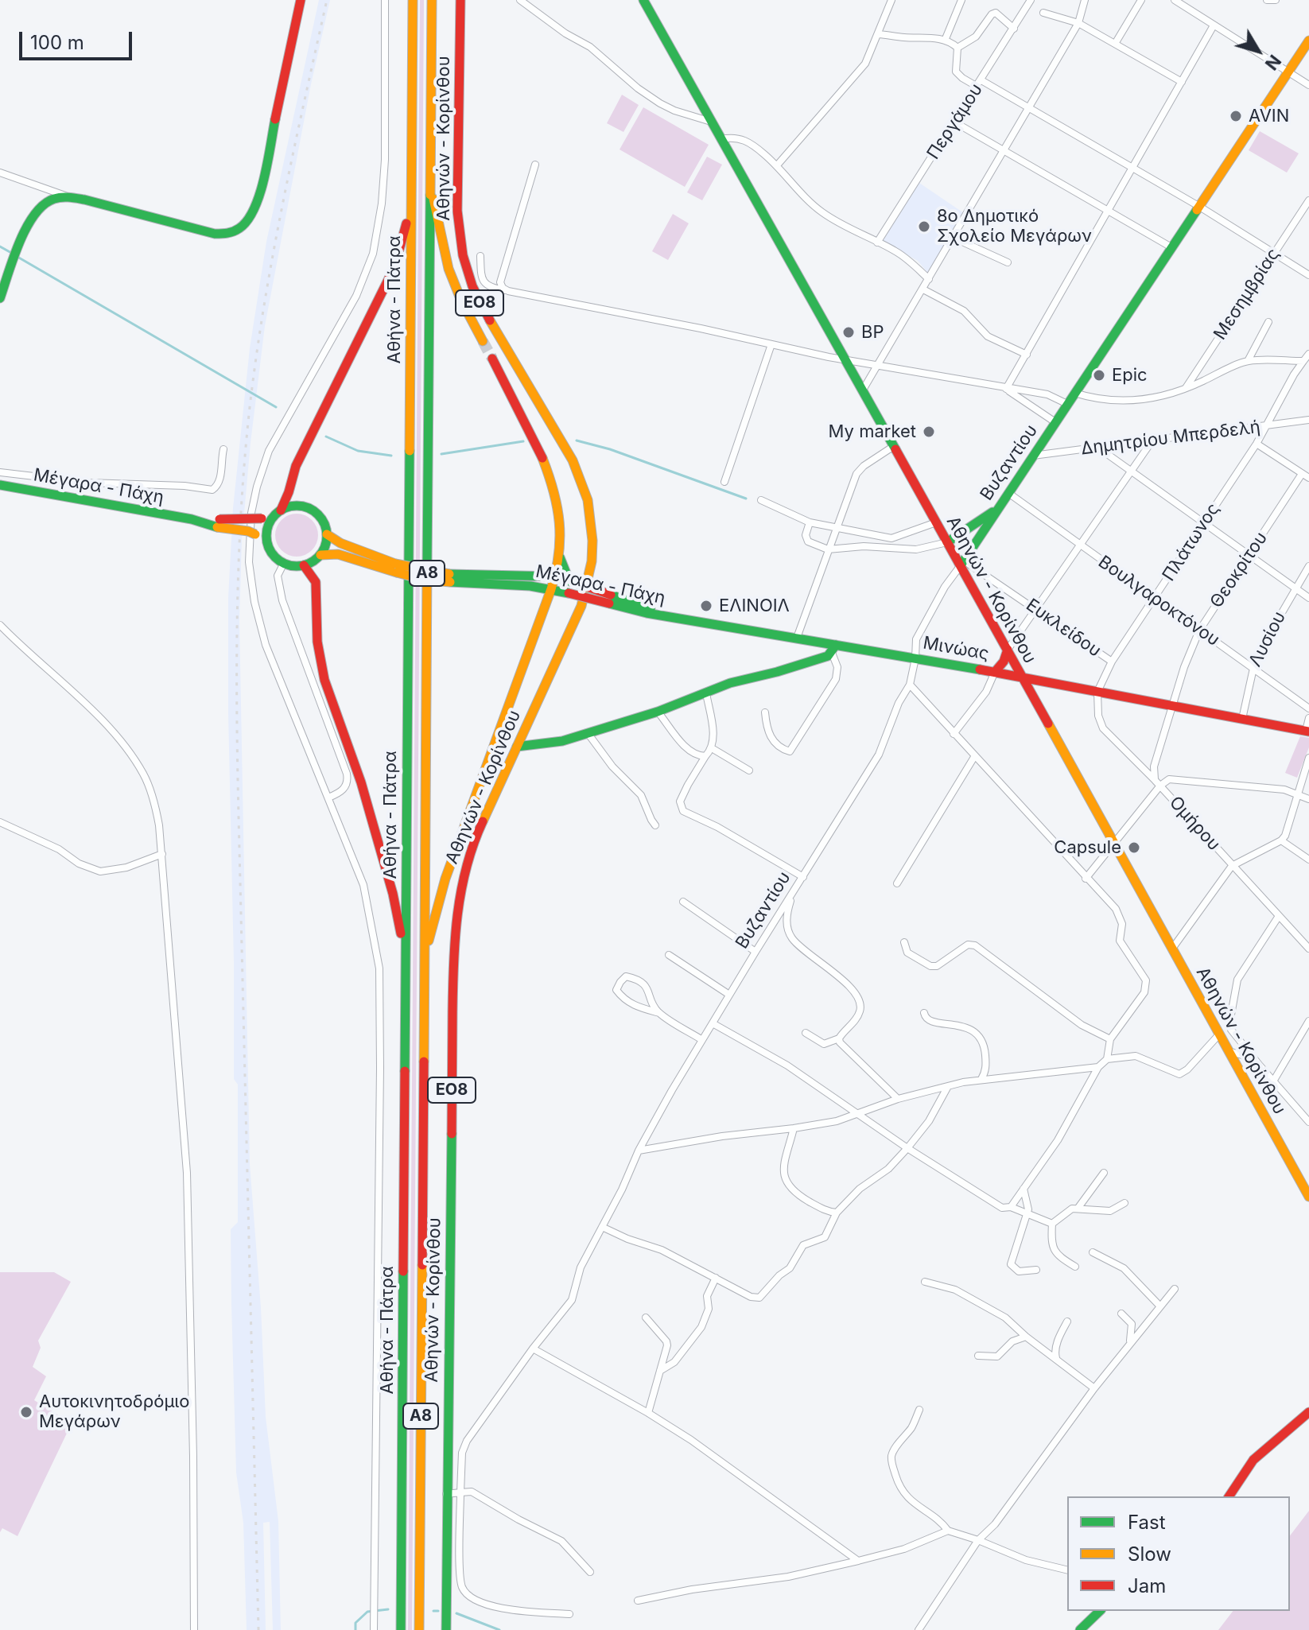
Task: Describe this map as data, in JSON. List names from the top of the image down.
{
  "streets": {
    "main road": [
      "Αθηνών - Κορίνθου",
      "Αθήνα - Πάτρα",
      "ΕΟ8",
      "Βυζαντίου",
      "Μέγαρα - Πάχη",
      "Α8",
      "Μινώας"
    ],
    "street": [
      "Περγάμου",
      "Μεσημβρίας",
      "Δημητρίου Μπερδελή",
      "Πλάτωνος",
      "Θεοκρίτου",
      "Βουλγαροκτόνου",
      "Ευκλείδου",
      "Λυσίου",
      "Ομήρου"
    ]
  },
  "crossings": [
    ["Αθηνών - Κορίνθου", "Βυζαντίου"],
    ["Αθηνών - Κορίνθου", "Μινώας"],
    ["Δημητρίου Μπερδελή", "Βυζαντίου"],
    ["Δημητρίου Μπερδελή", "Πλάτωνος"],
    ["Βυζαντίου", "Βουλγαροκτόνου"],
    ["Βυζαντίου", "Ευκλείδου"],
    ["Βυζαντίου", "Μινώας"],
    ["Μέγαρα - Πάχη", "Μινώας"],
    ["Πλάτωνος", "Βουλγαροκτόνου"],
    ["Πλάτωνος", "Ευκλείδου"],
    ["Πλάτωνος", "Μινώας"],
    ["Πλάτωνος", "Ομήρου"],
    ["Θεοκρίτου", "Βουλγαροκτόνου"],
    ["Θεοκρίτου", "Μινώας"],
    ["Θεοκρίτου", "Ομήρου"],
    ["Βουλγαροκτόνου", "Λυσίου"],
    ["Λυσίου", "Μινώας"],
    ["Μινώας", "Ομήρου"]
  ],
  "places": [
    "AVIN",
    "8ο Δημοτικό Σχολείο Μεγάρων",
    "BP",
    "Epic",
    "My market",
    "ΕΛΙΝΟΙΛ",
    "Capsule",
    "Αυτοκινητοδρόμιο Μεγάρων"
  ],
  "legend": ["Fast", "Slow", "Jam"],
  "scale_bar": "100 m",
  "north": "bottom right"
}
